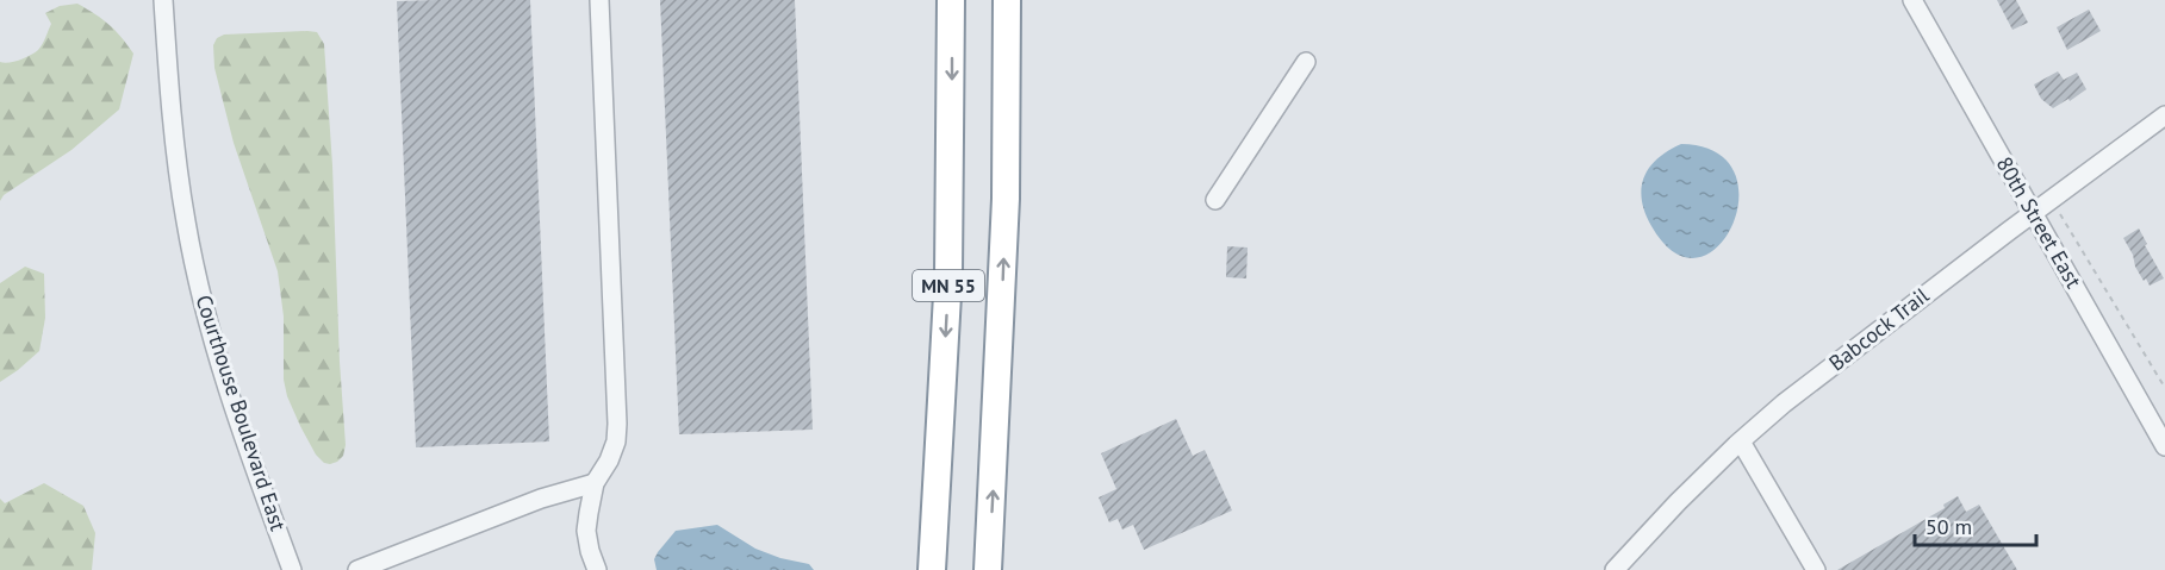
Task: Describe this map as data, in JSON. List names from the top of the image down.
{
  "streets": {
    "highway": ["MN 55"],
    "street": ["80th Street East", "Babcock Trail", "Courthouse Boulevard East"]
  },
  "crossings": [
    ["80th Street East", "Babcock Trail"]
  ],
  "scale_bar": "50 m"
}
